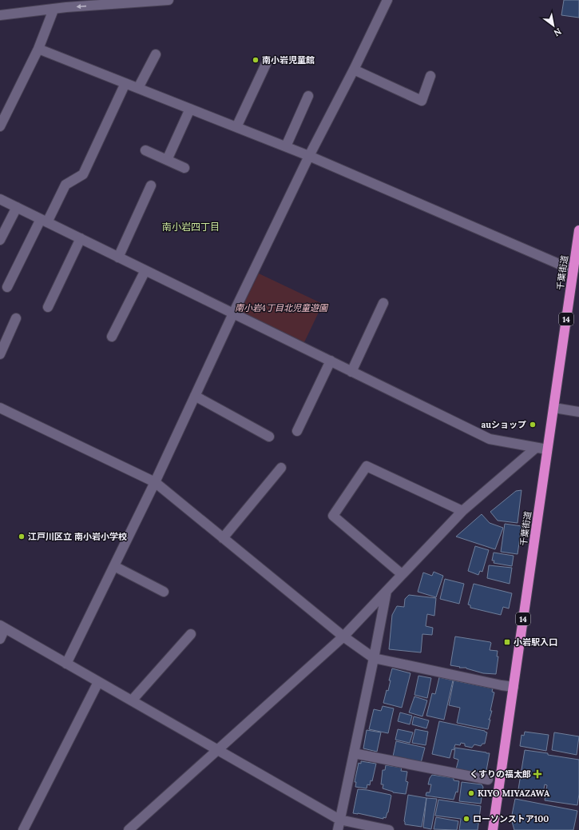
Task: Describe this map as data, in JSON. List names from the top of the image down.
{
  "streets": {
    "highway": ["千葉街道", "14"]
  },
  "districts": ["南小岩四丁目"],
  "parks": ["南小岩4丁目北児童遊園"],
  "places": {
    "other": [
      "南小岩児童館",
      "auショップ",
      "江戸川区立 南小岩小学校",
      "KIYO MIYAZAWA",
      "ローソンストア100"
    ],
    "transit": ["小岩駅入口"],
    "health": ["くすりの福太郎"]
  },
  "north": "bottom right"
}
